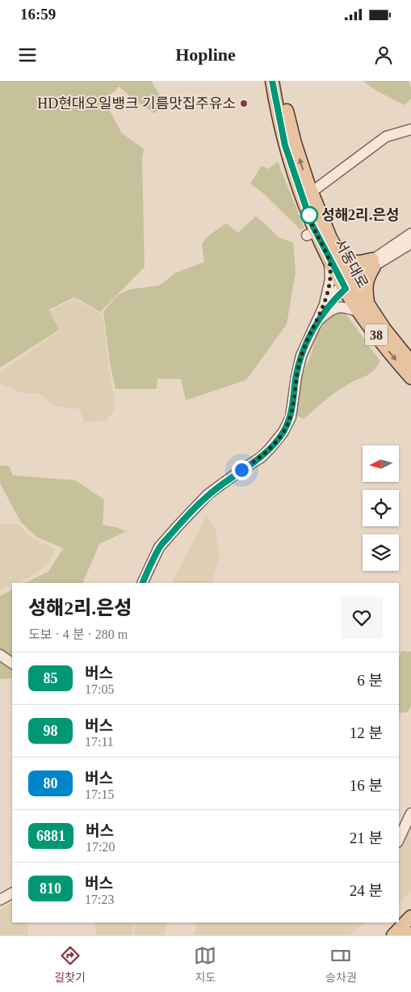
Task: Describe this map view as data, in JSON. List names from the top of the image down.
{
  "streets": {
    "main road": ["서동대로", "38"]
  },
  "places": ["HD현대오일뱅크 기름맛집주유소", "성해2리.은성"],
  "lines": ["bus line 85"],
  "north": "left",
  "page": {
    "status": "16:59",
    "header": "Hopline",
    "heading": ["성해2리.은성", "도보 · 4 분 · 280 m"],
    "list": [
      {
        "mark": "85",
        "name": "버스",
        "note": "17:05",
        "value": "6 분"
      },
      {
        "mark": "98",
        "name": "버스",
        "note": "17:11",
        "value": "12 분"
      },
      {
        "mark": "80",
        "name": "버스",
        "note": "17:15",
        "value": "16 분"
      },
      {
        "mark": "6881",
        "name": "버스",
        "note": "17:20",
        "value": "21 분"
      },
      {
        "mark": "810",
        "name": "버스",
        "note": "17:23",
        "value": "24 분"
      }
    ],
    "tabs": ["길찾기", "지도", "승차권"]
  }
}
